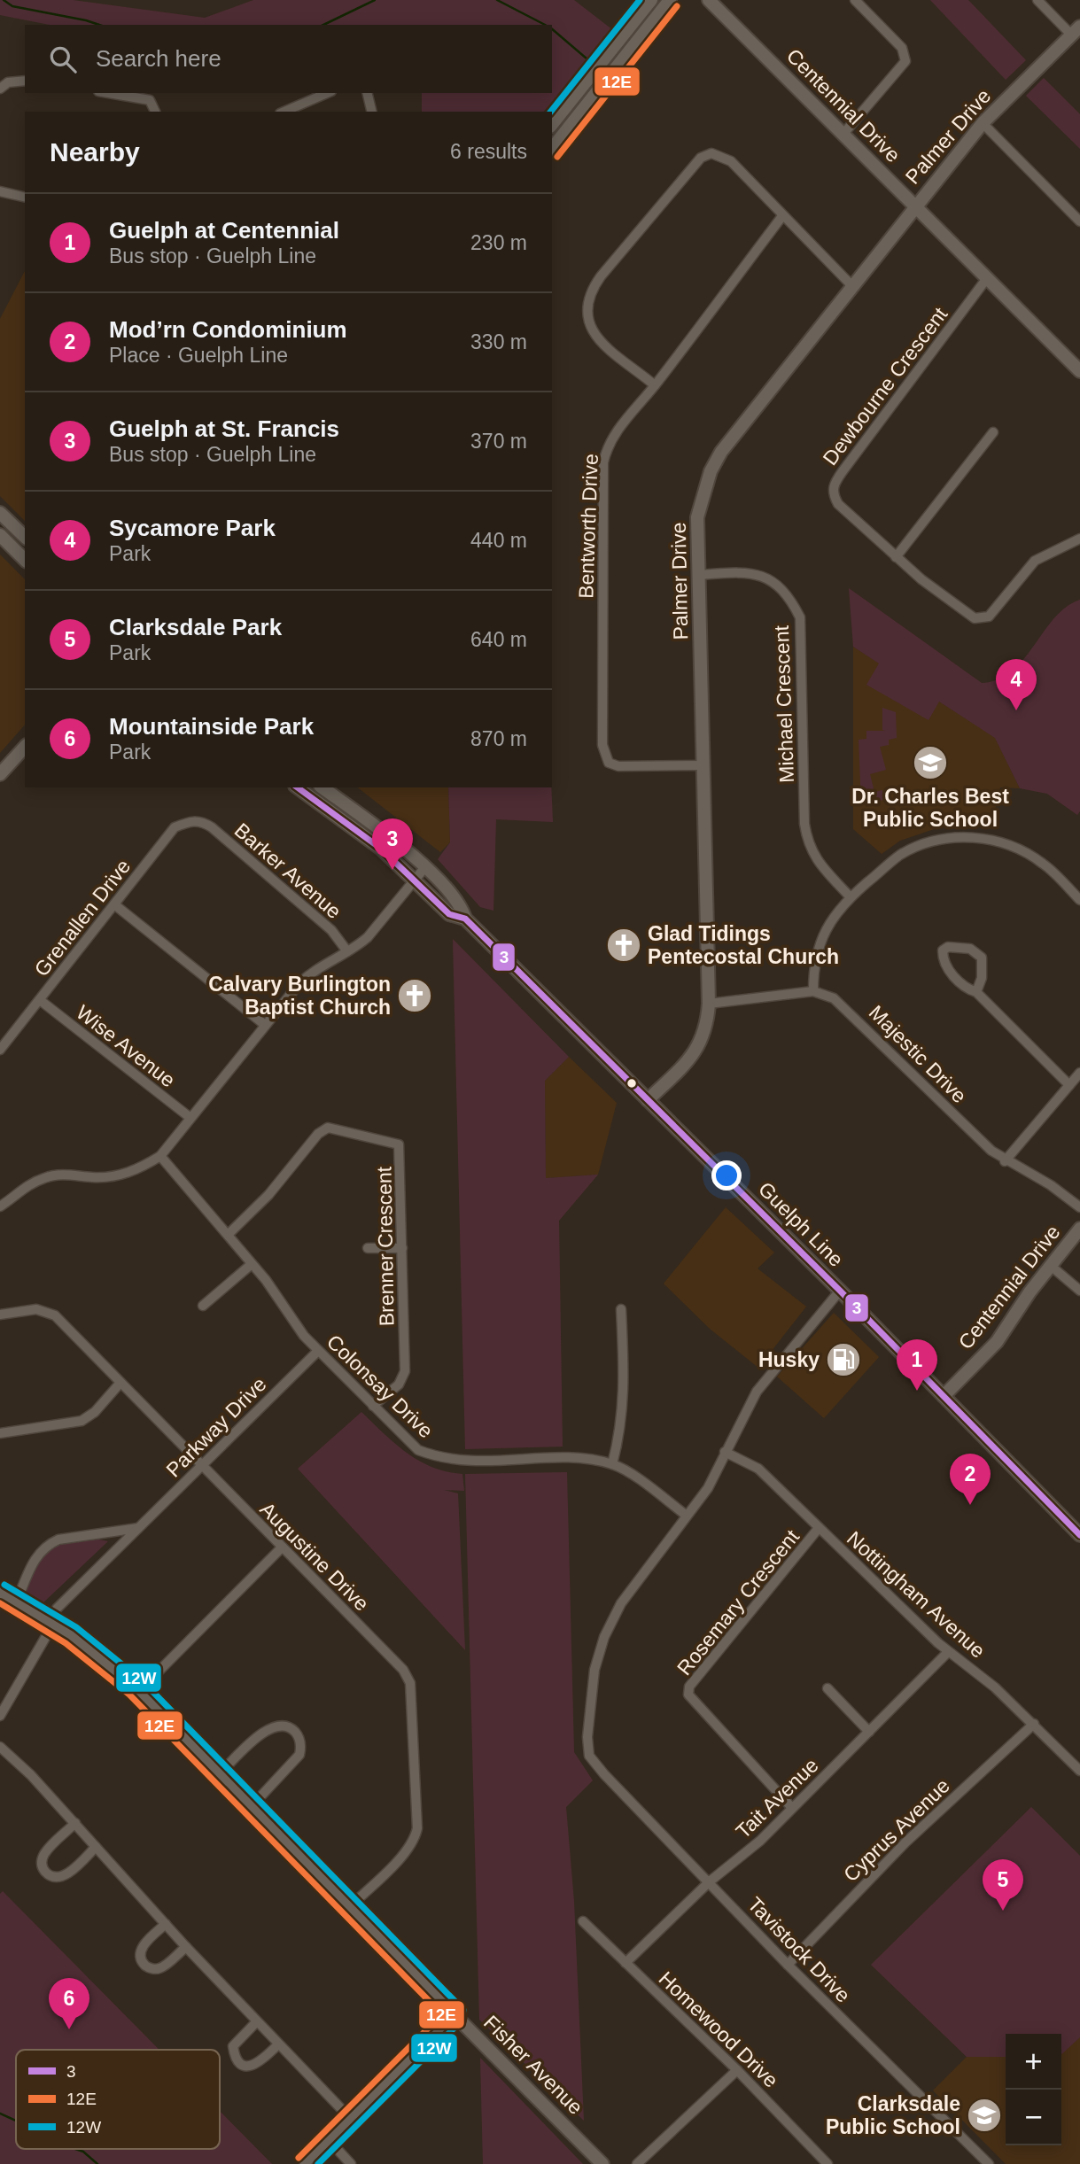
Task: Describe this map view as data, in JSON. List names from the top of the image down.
{
  "streets": {
    "street": [
      "Centennial Drive",
      "Palmer Drive",
      "Dewbourne Crescent",
      "Bentworth Drive",
      "Michael Crescent",
      "Barker Avenue",
      "Grenallen Drive",
      "Wise Avenue",
      "Majestic Drive",
      "Guelph Line",
      "Brenner Crescent",
      "Colonsay Drive",
      "Parkway Drive",
      "Augustine Drive",
      "Nottingham Avenue",
      "Rosemary Crescent",
      "Tait Avenue",
      "Cyprus Avenue",
      "Tavistock Drive",
      "Homewood Drive",
      "Fisher Avenue"
    ]
  },
  "crossings": [
    ["Centennial Drive", "Palmer Drive"],
    ["Centennial Drive", "Dewbourne Crescent"],
    ["Centennial Drive", "Guelph Line"],
    ["Palmer Drive", "Bentworth Drive"],
    ["Palmer Drive", "Michael Crescent"],
    ["Palmer Drive", "Guelph Line"],
    ["Barker Avenue", "Grenallen Drive"],
    ["Grenallen Drive", "Wise Avenue"],
    ["Brenner Crescent", "Colonsay Drive"],
    ["Colonsay Drive", "Parkway Drive"],
    ["Colonsay Drive", "Tavistock Drive"],
    ["Parkway Drive", "Augustine Drive"],
    ["Parkway Drive", "Fisher Avenue"],
    ["Augustine Drive", "Fisher Avenue"],
    ["Nottingham Avenue", "Rosemary Crescent"],
    ["Nottingham Avenue", "Tait Avenue"],
    ["Nottingham Avenue", "Cyprus Avenue"],
    ["Rosemary Crescent", "Tait Avenue"],
    ["Tait Avenue", "Tavistock Drive"],
    ["Tait Avenue", "Homewood Drive"],
    ["Cyprus Avenue", "Tavistock Drive"]
  ],
  "places": {
    "school or university": ["Dr. Charles Best Public School", "Clarksdale Public School"],
    "church": ["Glad Tidings Pentecostal Church", "Calvary Burlington Baptist Church"],
    "fuel station": ["Husky"]
  },
  "lines": ["transit line 12W", "transit line 12E", "transit line 3"],
  "legend": ["3", "12E", "12W"],
  "page": {
    "search": "Search here",
    "heading": ["Nearby", "6 results"],
    "list": [
      {
        "mark": "1",
        "name": "Guelph at Centennial",
        "note": "Bus stop · Guelph Line",
        "value": "230 m"
      },
      {
        "mark": "2",
        "name": "Mod’rn Condominium",
        "note": "Place · Guelph Line",
        "value": "330 m"
      },
      {
        "mark": "3",
        "name": "Guelph at St. Francis",
        "note": "Bus stop · Guelph Line",
        "value": "370 m"
      },
      {
        "mark": "4",
        "name": "Sycamore Park",
        "note": "Park",
        "value": "440 m"
      },
      {
        "mark": "5",
        "name": "Clarksdale Park",
        "note": "Park",
        "value": "640 m"
      },
      {
        "mark": "6",
        "name": "Mountainside Park",
        "note": "Park",
        "value": "870 m"
      }
    ],
    "pins": [
      "4",
      "3",
      "1",
      "2",
      "5",
      "6"
    ],
    "map_buttons": ["+", "−"]
  }
}
